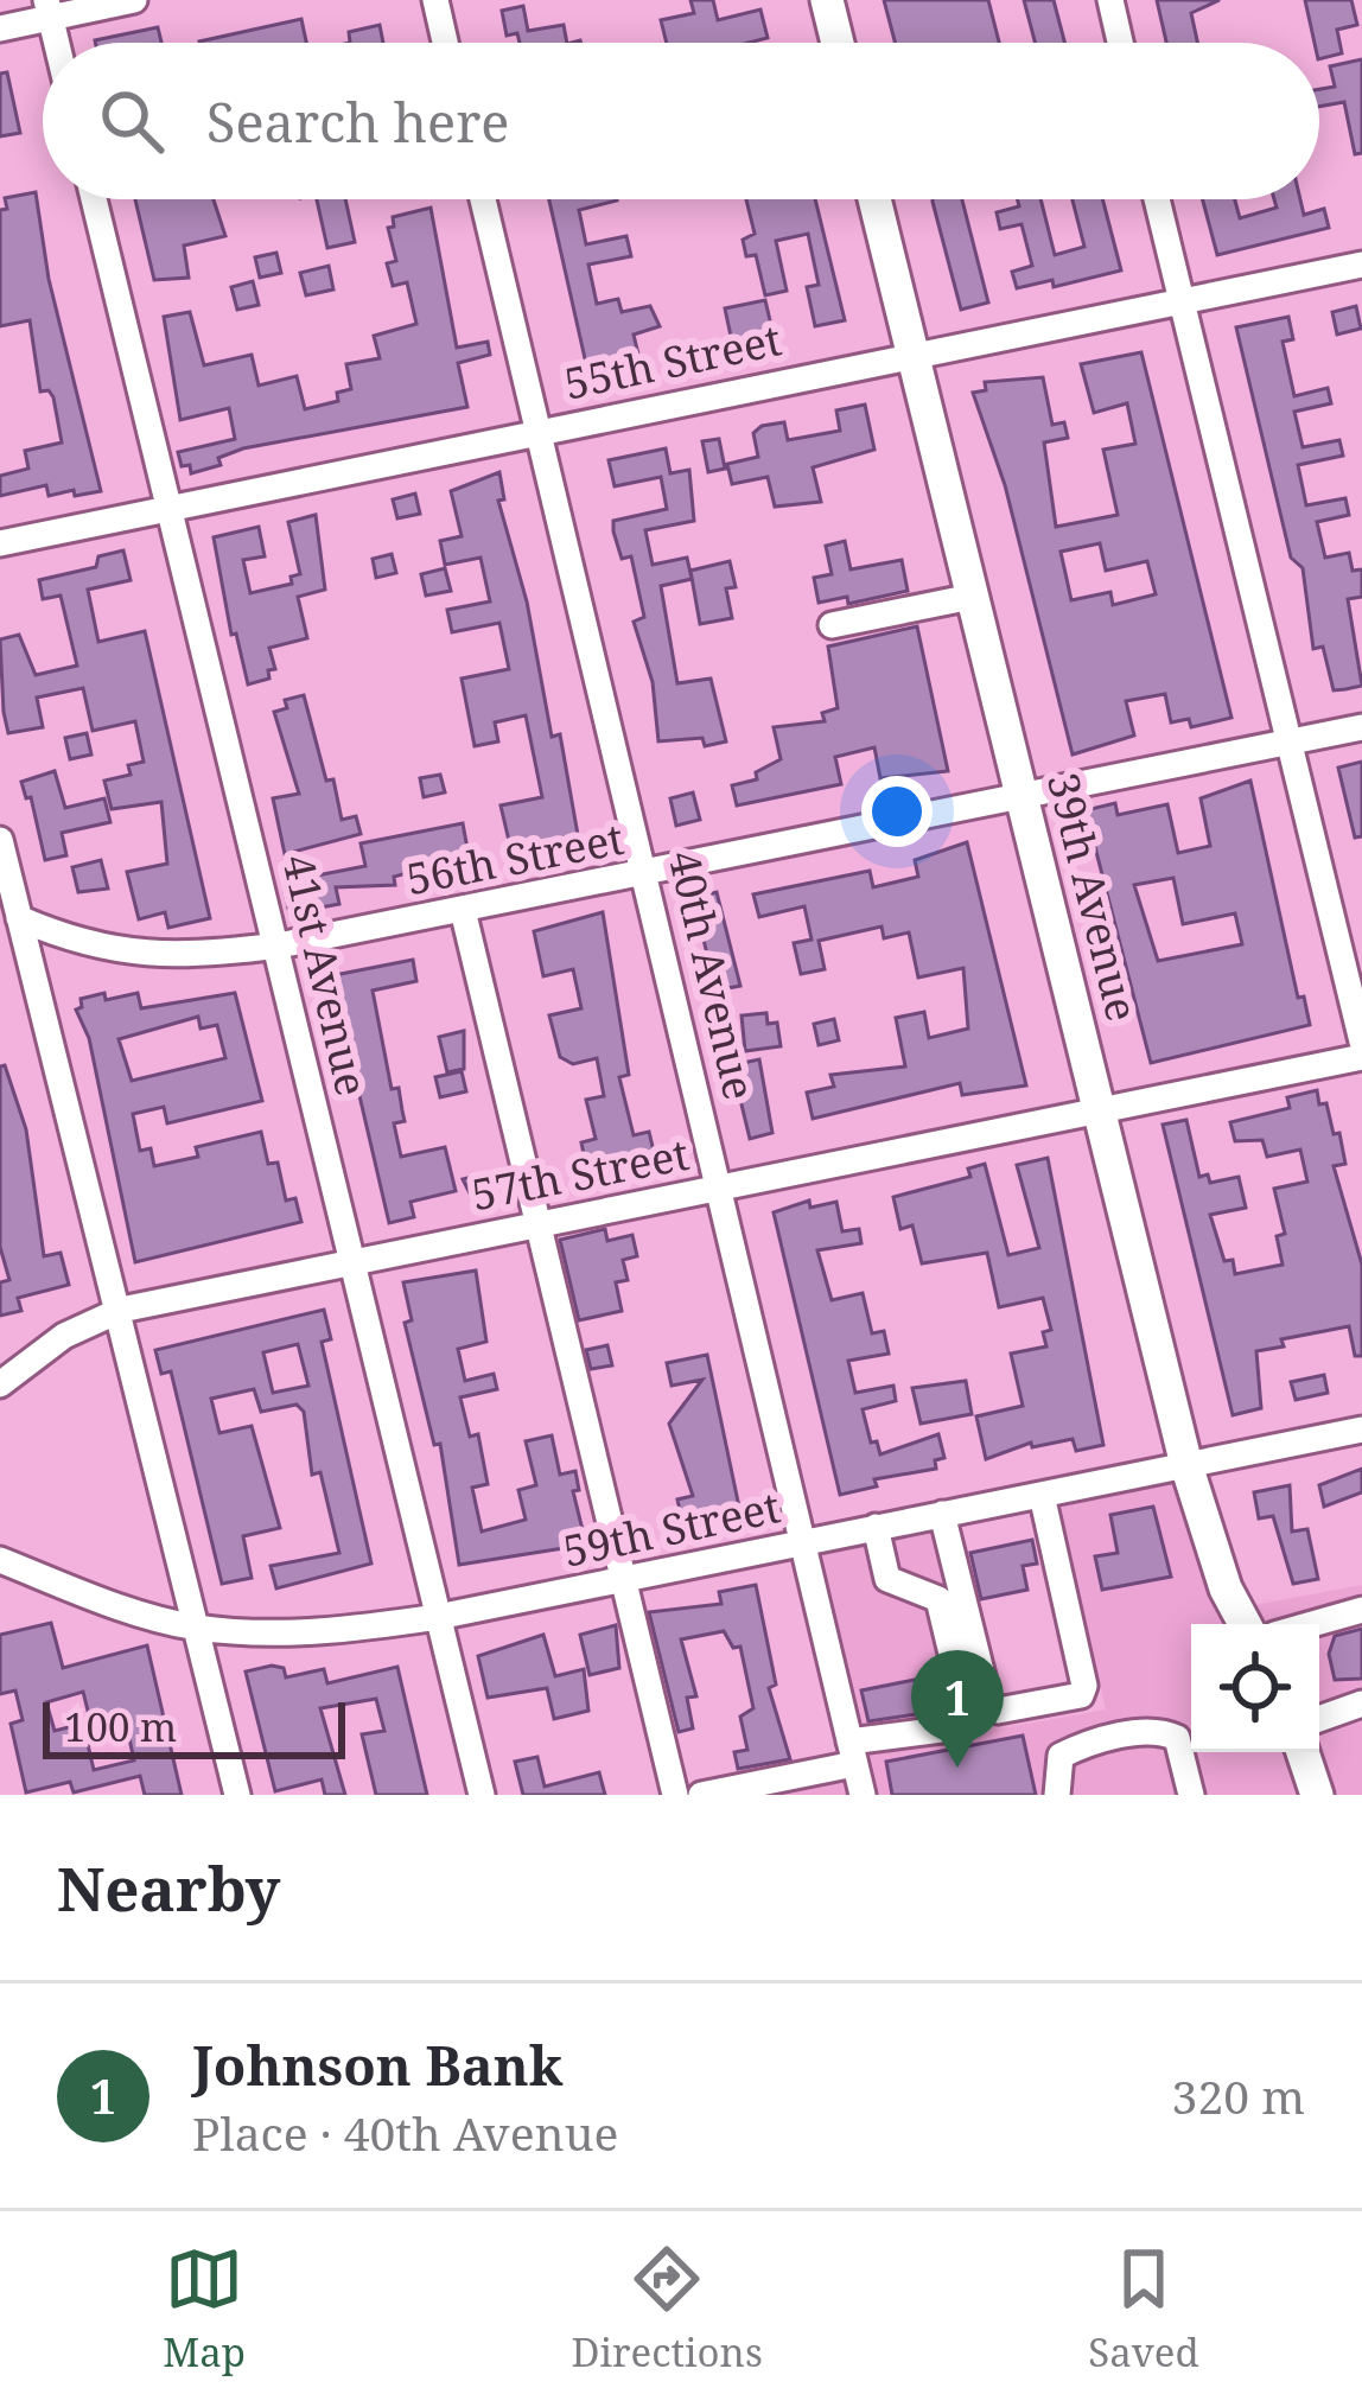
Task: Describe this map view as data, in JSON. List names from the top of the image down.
{
  "streets": {
    "main road": ["39th Avenue"],
    "street": [
      "55th Street",
      "56th Street",
      "41st Avenue",
      "40th Avenue",
      "57th Street",
      "59th Street"
    ]
  },
  "crossings": [
    ["55th Street", "39th Avenue"],
    ["55th Street", "41st Avenue"],
    ["55th Street", "40th Avenue"],
    ["56th Street", "39th Avenue"],
    ["56th Street", "41st Avenue"],
    ["56th Street", "40th Avenue"],
    ["39th Avenue", "57th Street"],
    ["39th Avenue", "59th Street"],
    ["41st Avenue", "57th Street"],
    ["41st Avenue", "59th Street"],
    ["40th Avenue", "57th Street"],
    ["40th Avenue", "59th Street"]
  ],
  "scale_bar": "100 m",
  "page": {
    "search": "Search here",
    "pins": "1",
    "scale": "100 m",
    "heading": "Nearby",
    "list": [
      {
        "mark": "1",
        "name": "Johnson Bank",
        "note": "Place · 40th Avenue",
        "value": "320 m"
      }
    ],
    "nav": ["Map", "Directions", "Saved"]
  }
}
